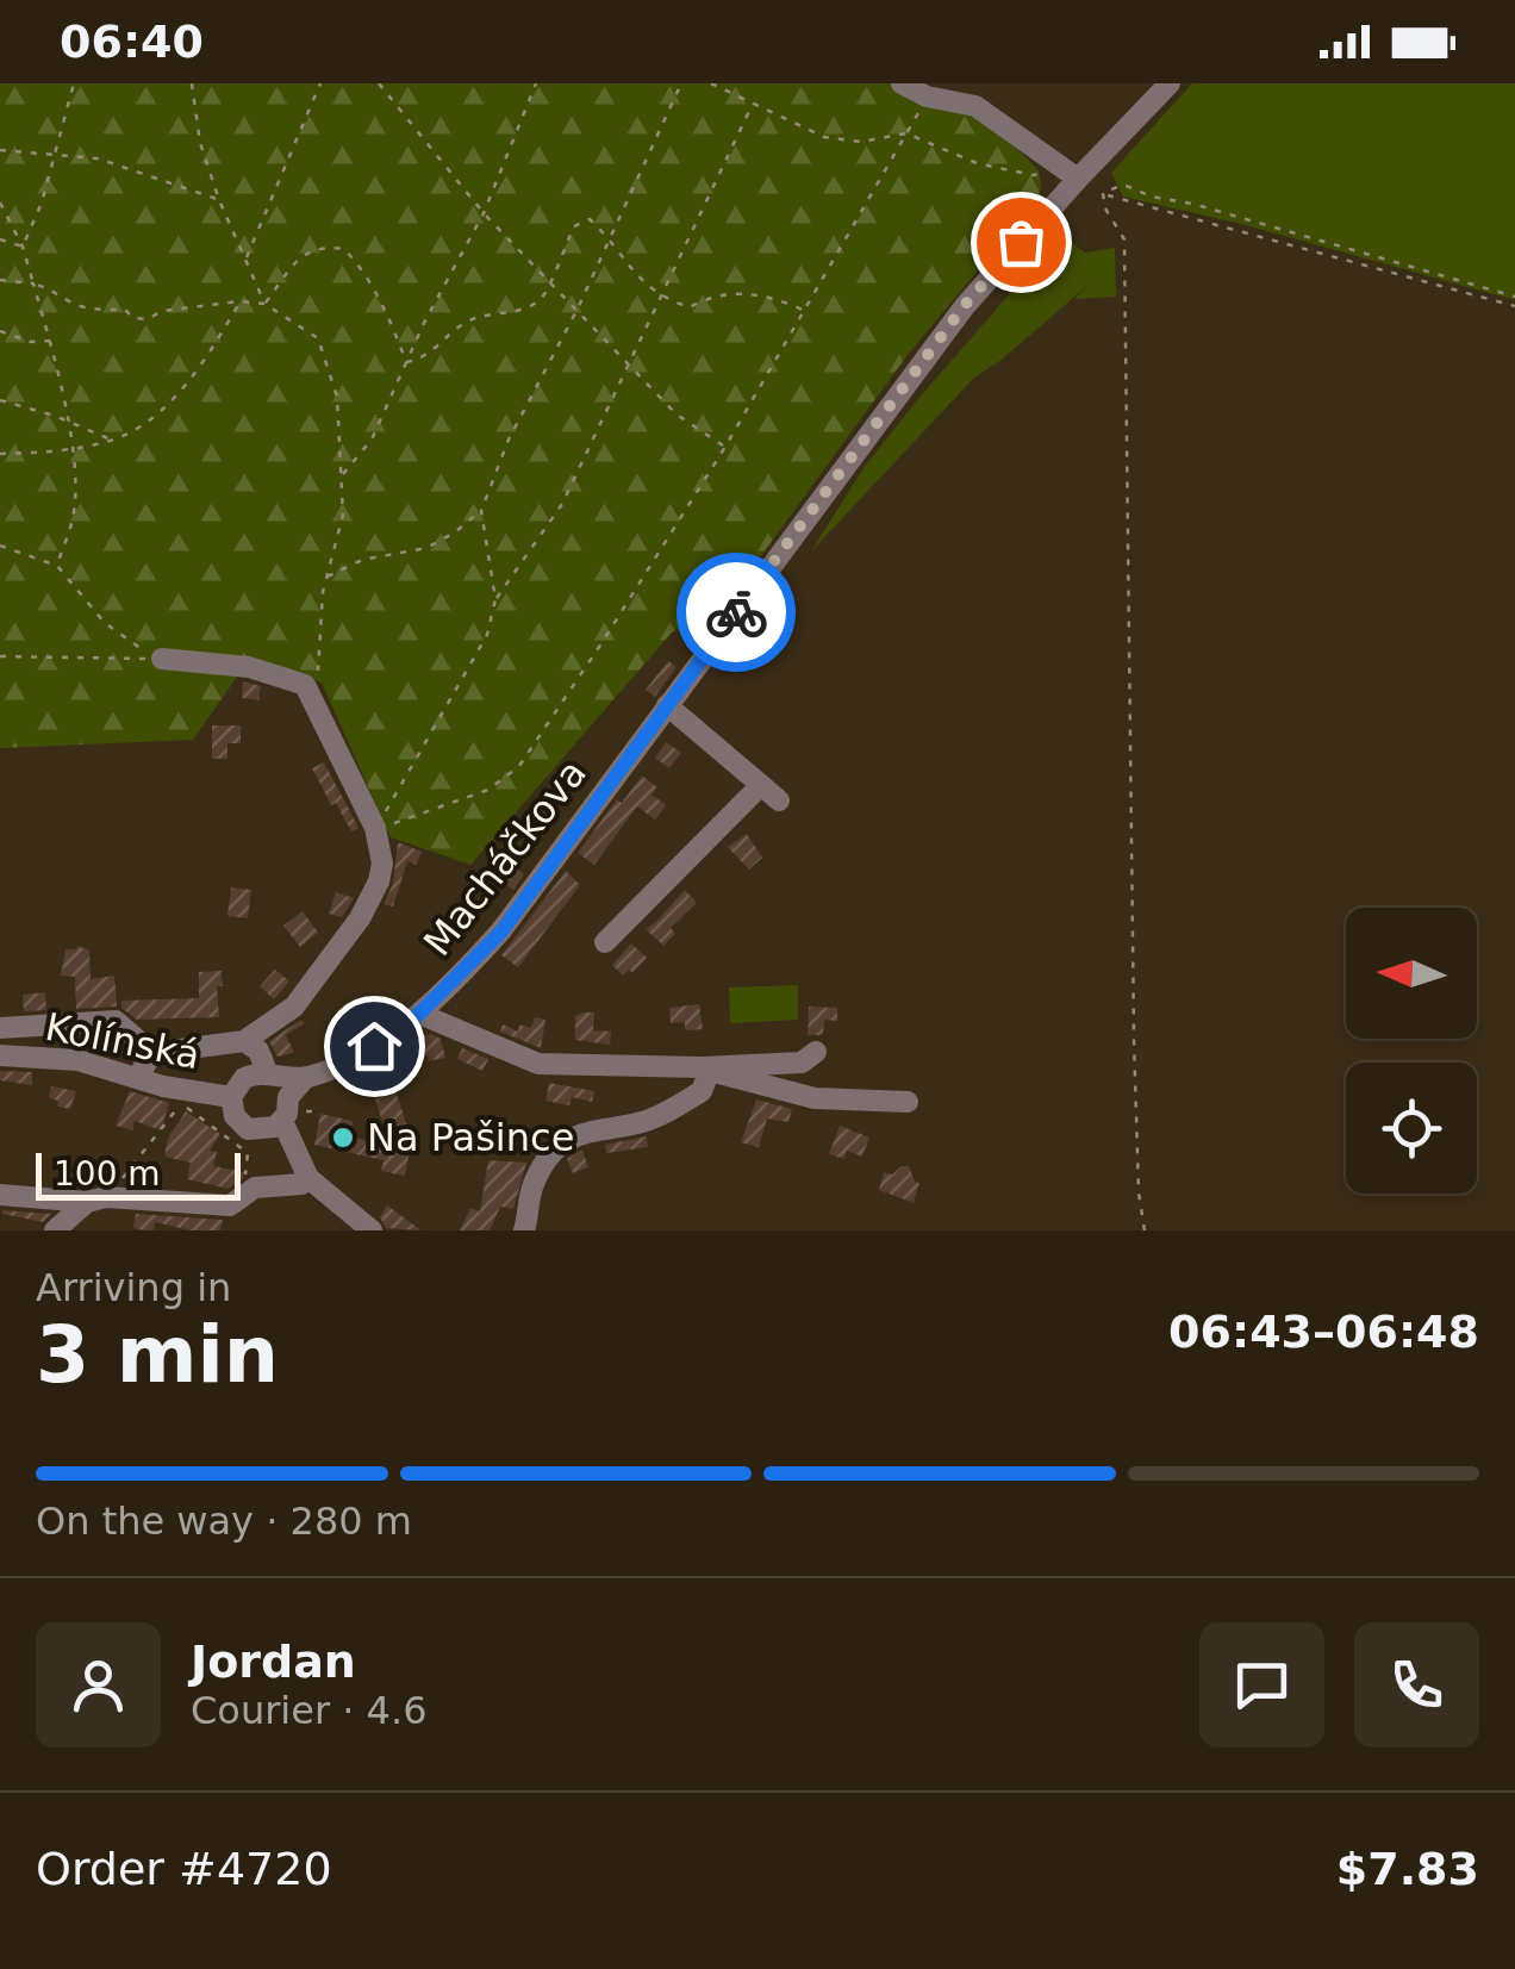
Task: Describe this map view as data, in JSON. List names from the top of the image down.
{
  "streets": {
    "street": ["Macháčkova", "Kolínská"]
  },
  "places": ["Na Pašince"],
  "scale_bar": "100 m",
  "north": "left",
  "page": {
    "status": "06:40",
    "scale": "100 m",
    "heading": ["3 min", "Arriving in", "06:43–06:48"],
    "panel": [
      "Jordan",
      "Courier · 4.6",
      "Order #4720",
      "$7.83"
    ],
    "bar": "On the way · 280 m"
  }
}
